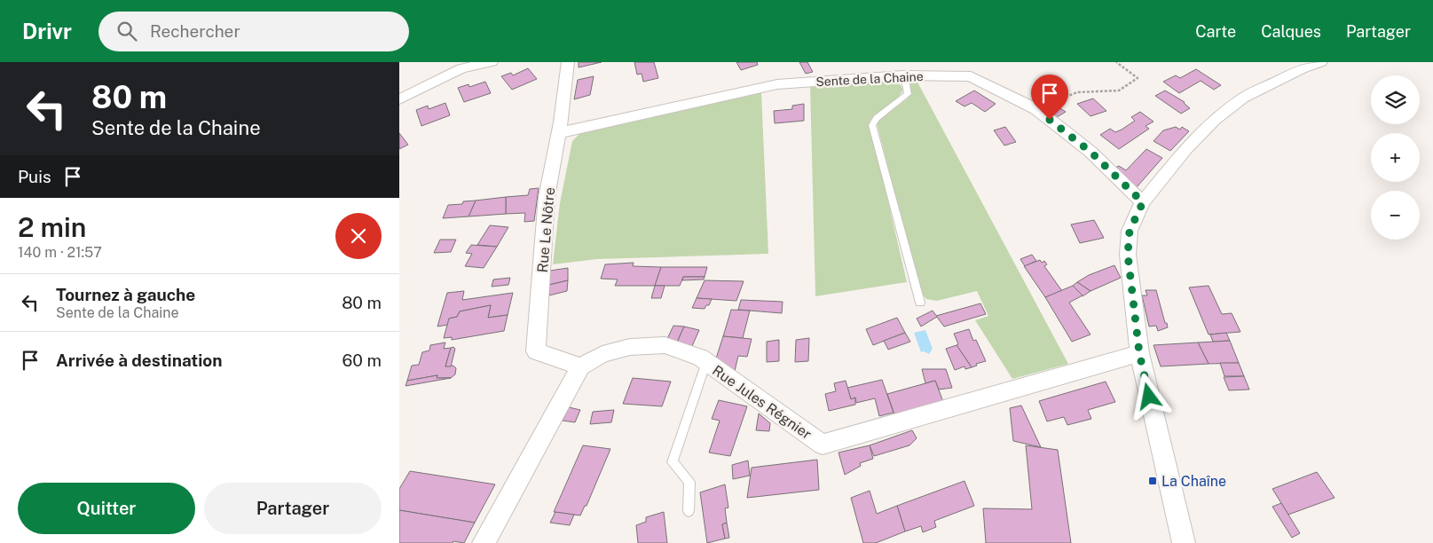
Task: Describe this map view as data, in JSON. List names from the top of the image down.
{
  "streets": {
    "street": ["Sente de la Chaine", "Rue Le Nôtre", "Rue Jules Régnier"]
  },
  "crossings": [
    ["Sente de la Chaine", "Rue Le Nôtre"],
    ["Rue Le Nôtre", "Rue Jules Régnier"]
  ],
  "places": {
    "transit": ["La Chaîne"]
  },
  "page": {
    "header": "Drivr",
    "search": "Rechercher",
    "nav": ["Carte", "Calques", "Partager"],
    "turn": ["80 m", "Sente de la Chaine"],
    "map_buttons": ["+", "−"],
    "then": "Puis",
    "heading": ["2 min", "140 m · 21:57"],
    "list": [
      {
        "name": "Tournez à gauche",
        "note": "Sente de la Chaine",
        "value": "80 m"
      },
      {
        "name": "Arrivée à destination",
        "value": "60 m"
      }
    ],
    "buttons": ["Quitter", "Partager"]
  }
}
